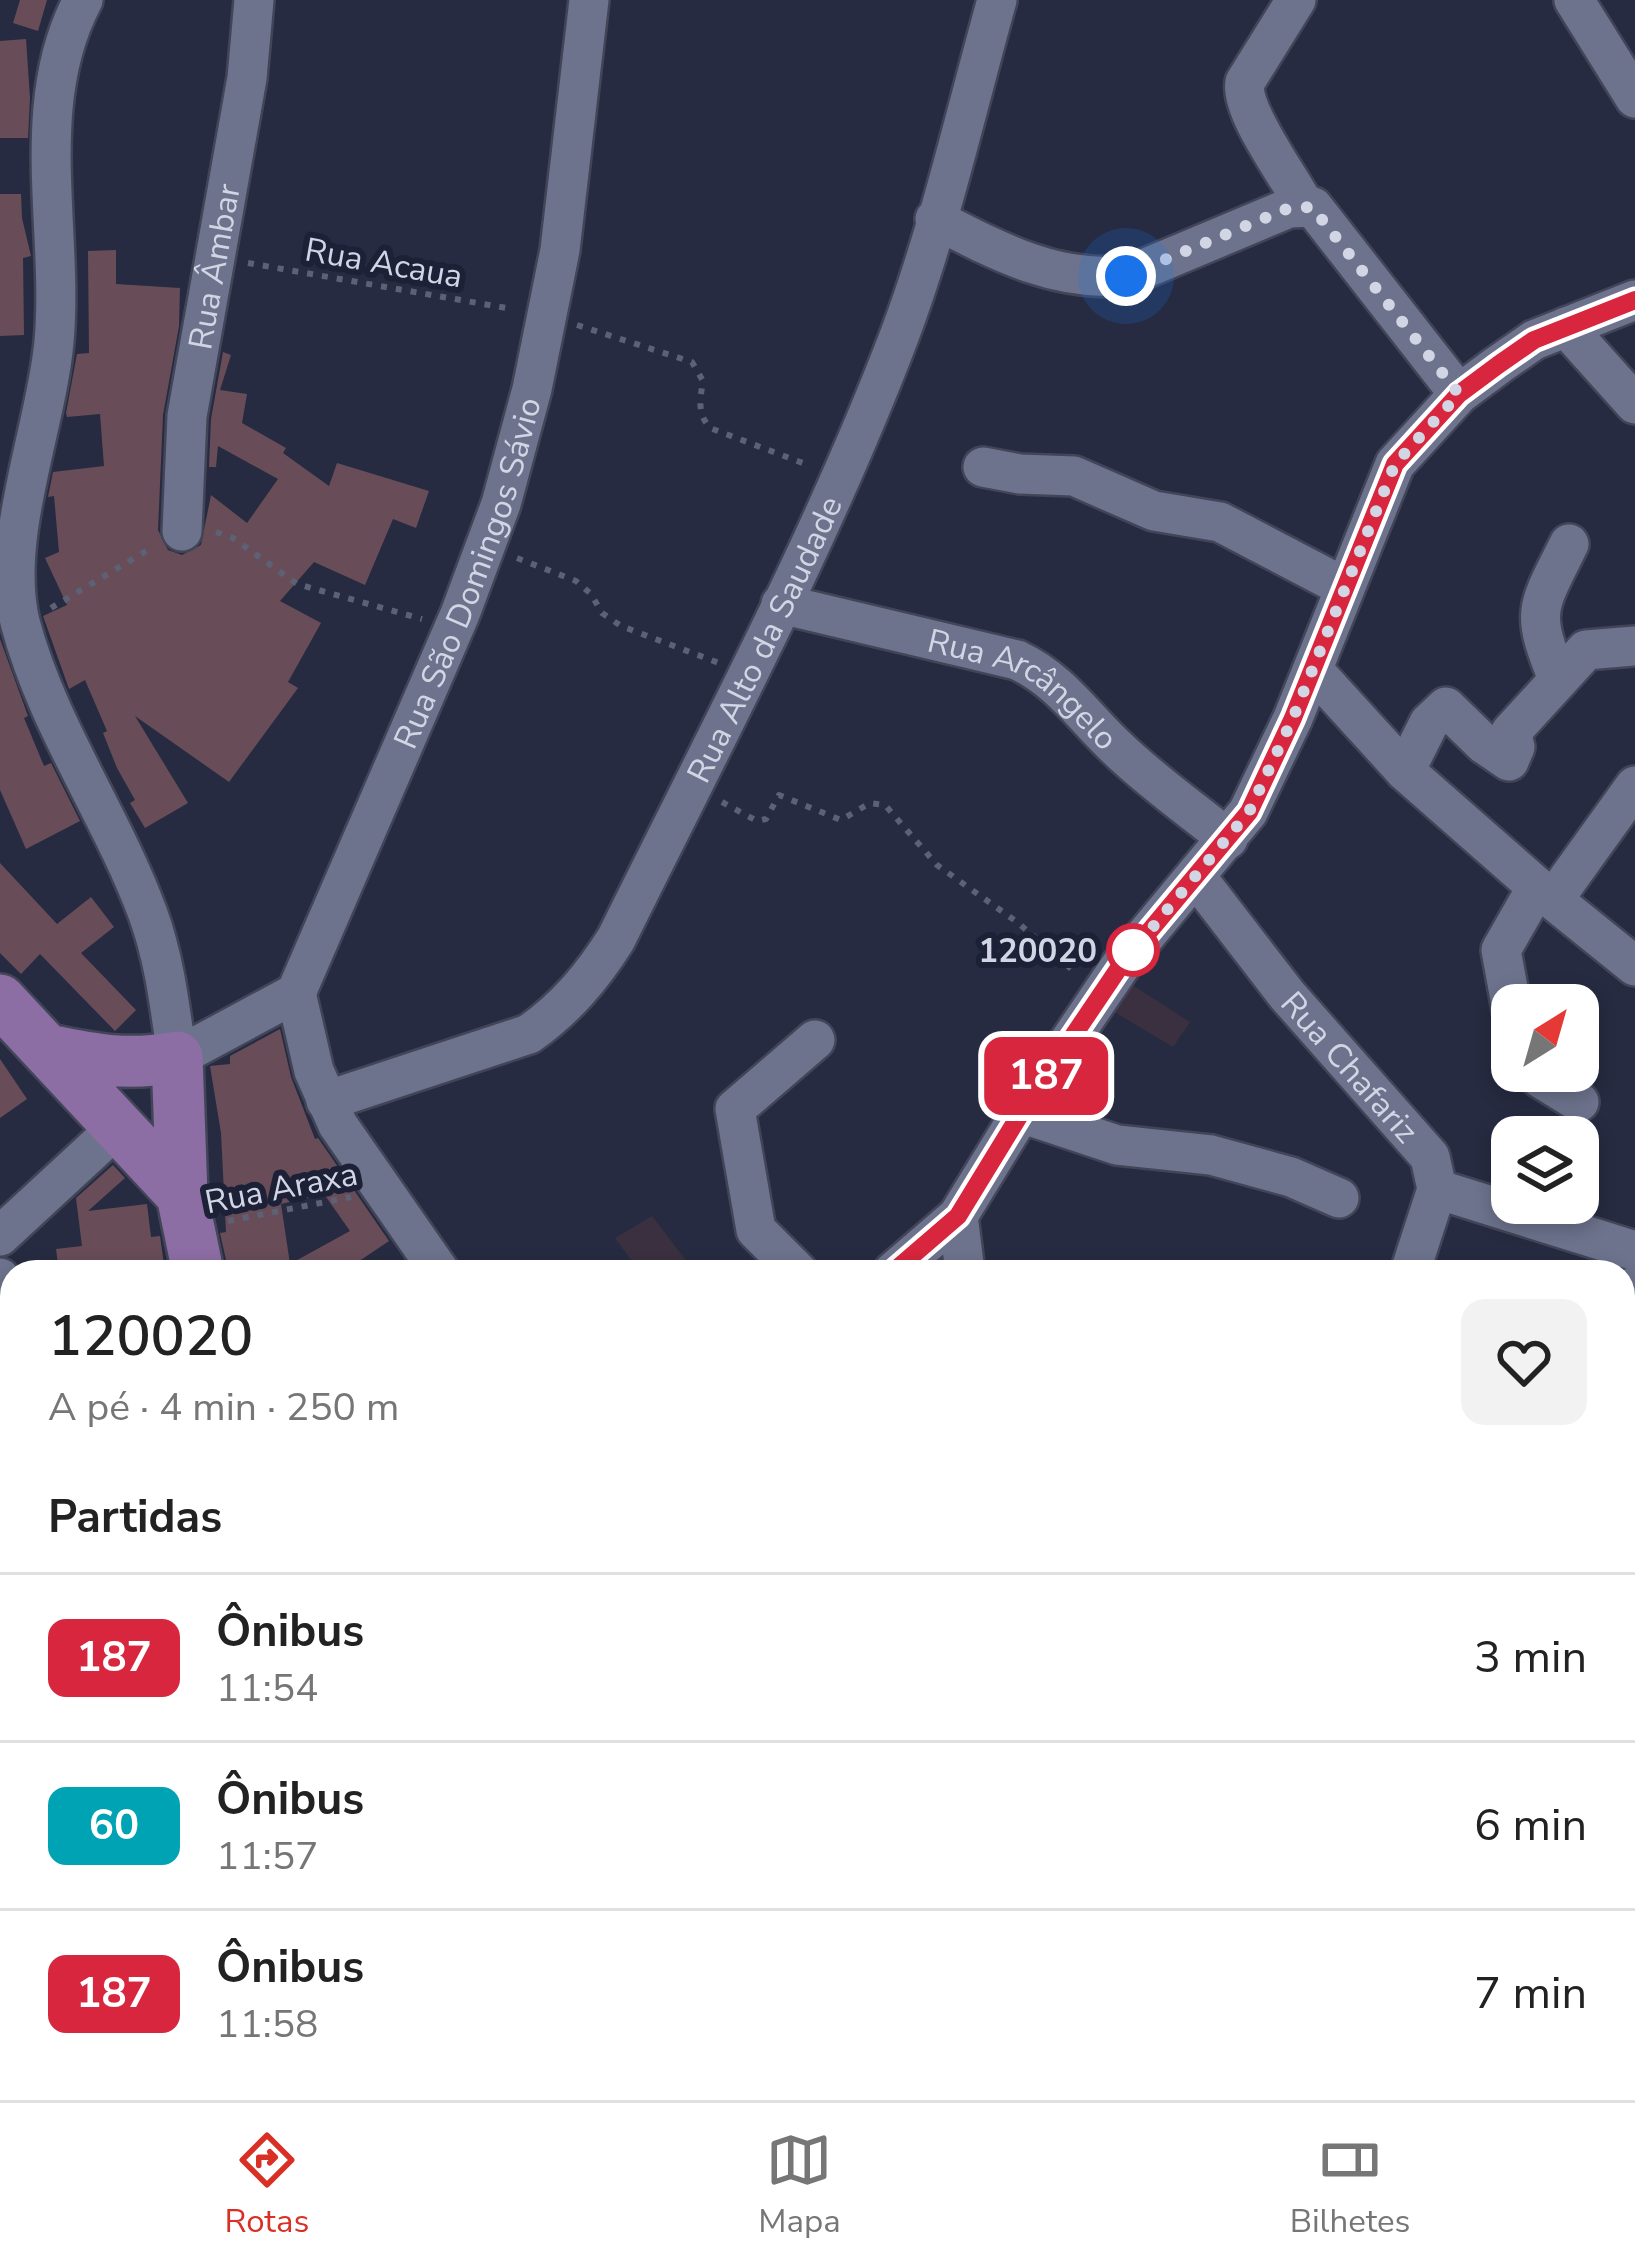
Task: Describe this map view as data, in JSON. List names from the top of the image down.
{
  "streets": {
    "street": [
      "Rua Âmbar",
      "Rua São Domingos Sávio",
      "Rua Alto da Saudade",
      "Rua Arcângelo",
      "Rua Chafariz"
    ],
    "path": ["Rua Acaua", "Rua Araxa"]
  },
  "crossings": [
    ["Rua Acaua", "Rua Âmbar"],
    ["Rua Acaua", "Rua São Domingos Sávio"],
    ["Rua Acaua", "Rua Alto da Saudade"],
    ["Rua Alto da Saudade", "Rua Arcângelo"]
  ],
  "places": ["120020"],
  "lines": ["bus line 187"],
  "north": "top right",
  "page": {
    "on_map": "187",
    "heading": [
      ["120020", "A pé · 4 min · 250 m"],
      "Partidas"
    ],
    "list": [
      {
        "mark": "187",
        "name": "Ônibus",
        "note": "11:54",
        "value": "3 min"
      },
      {
        "mark": "60",
        "name": "Ônibus",
        "note": "11:57",
        "value": "6 min"
      },
      {
        "mark": "187",
        "name": "Ônibus",
        "note": "11:58",
        "value": "7 min"
      }
    ],
    "tabs": ["Rotas", "Mapa", "Bilhetes"]
  }
}
